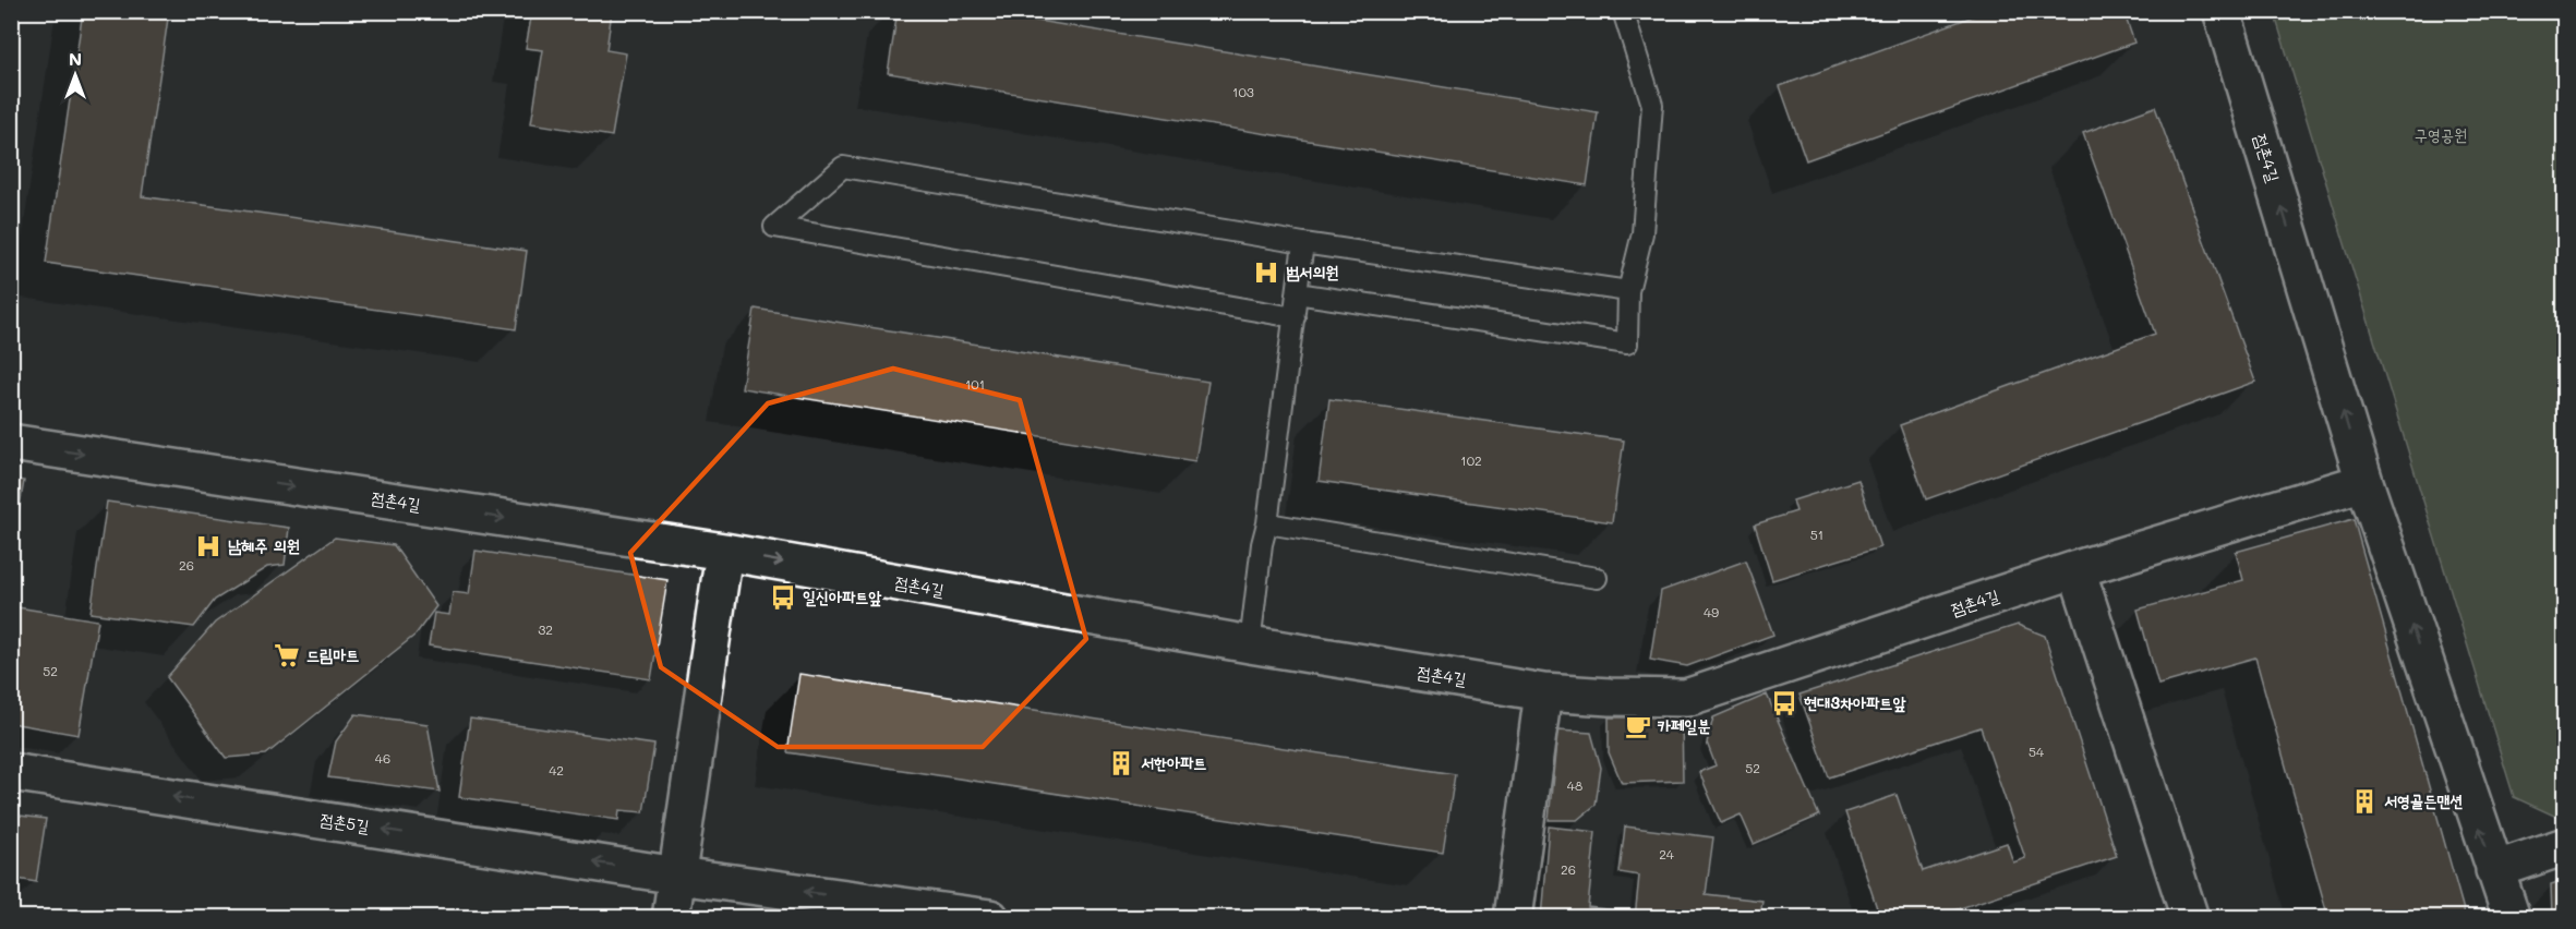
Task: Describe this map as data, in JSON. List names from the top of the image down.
{
  "streets": {
    "street": ["점촌4길", "점촌5길"]
  },
  "one_way": ["점촌5길"],
  "parks": ["구영공원"],
  "places": {
    "hospital": ["범서의원", "남혜주 의원"],
    "bus stop": ["일신아파트앞", "현대3차아파트앞"],
    "supermarket": ["드림마트"],
    "cafe": ["카페일분"],
    "building": ["서한아파트", "서영골든맨션"]
  },
  "house_numbers": [
    "103",
    "101",
    "102",
    "51",
    "26",
    "49",
    "32",
    "52",
    "54",
    "46",
    "52",
    "42",
    "48",
    "24",
    "26"
  ],
  "north": "top"
}
